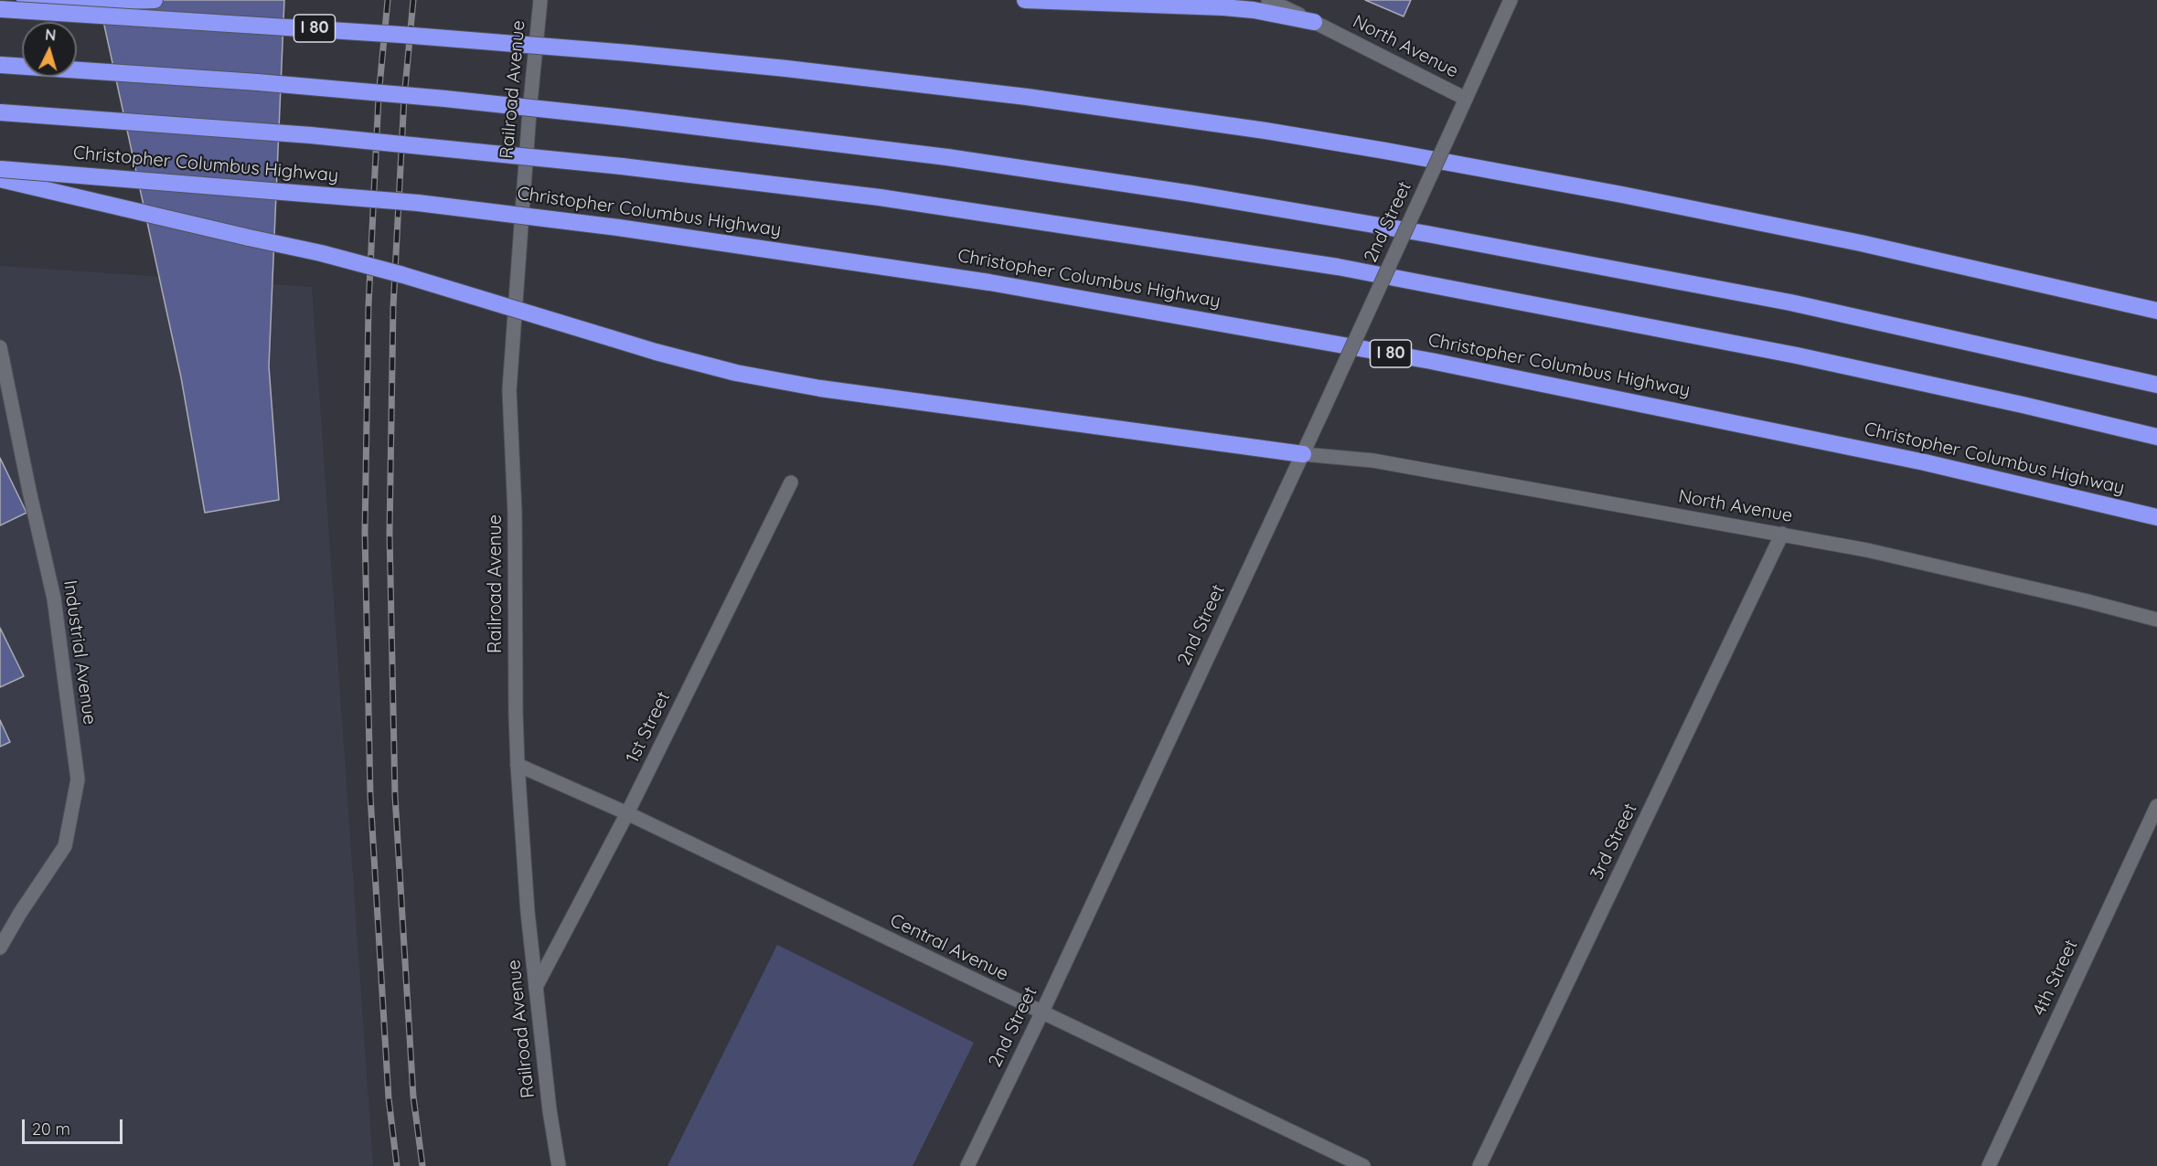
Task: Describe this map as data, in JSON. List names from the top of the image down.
{
  "streets": {
    "highway": ["I 80", "Christopher Columbus Highway"],
    "street": [
      "North Avenue",
      "Railroad Avenue",
      "2nd Street",
      "Industrial Avenue",
      "1st Street",
      "3rd Street",
      "Central Avenue",
      "4th Street"
    ]
  },
  "crossings": [
    ["North Avenue", "2nd Street"],
    ["North Avenue", "3rd Street"],
    ["Railroad Avenue", "1st Street"],
    ["Railroad Avenue", "Central Avenue"],
    ["2nd Street", "Central Avenue"],
    ["1st Street", "Central Avenue"]
  ],
  "scale_bar": "20 m",
  "north": "top"
}
